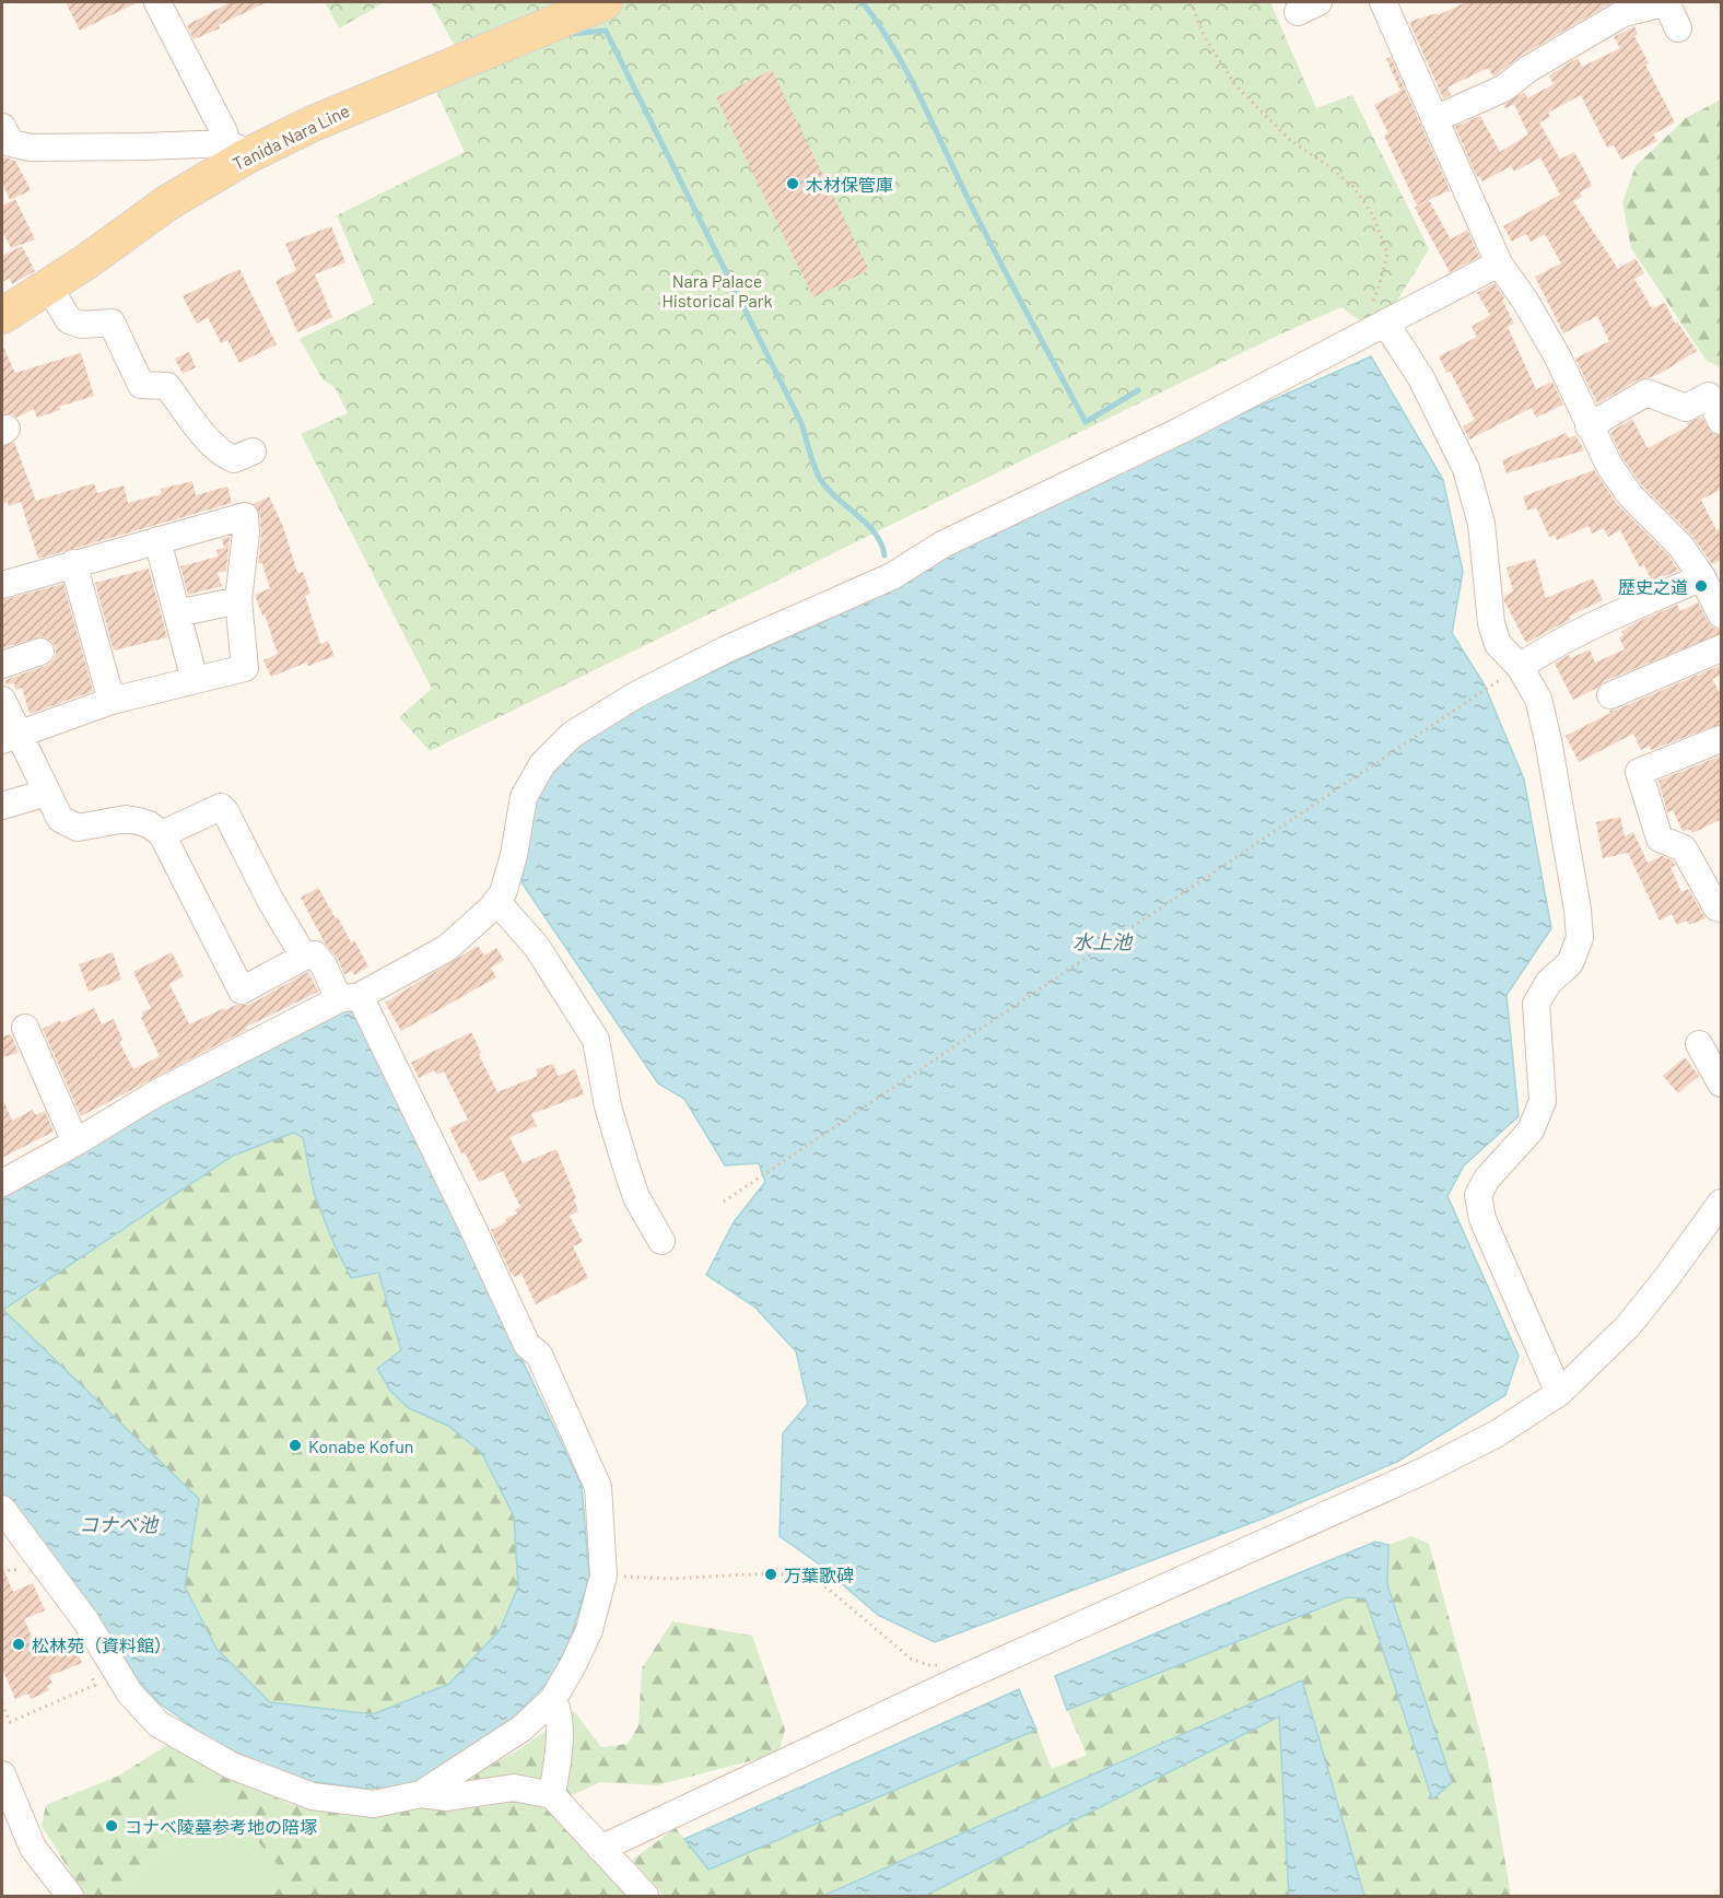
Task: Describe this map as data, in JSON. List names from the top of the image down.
{
  "streets": {
    "main road": ["Tanida Nara Line"]
  },
  "water": ["水上池", "コナベ池"],
  "parks": ["Nara Palace Historical Park"],
  "places": [
    "木材保管庫",
    "歴史之道",
    "Konabe Kofun",
    "万葉歌碑",
    "松林苑（資料館）",
    "コナベ陵墓参考地の陪塚"
  ]
}
